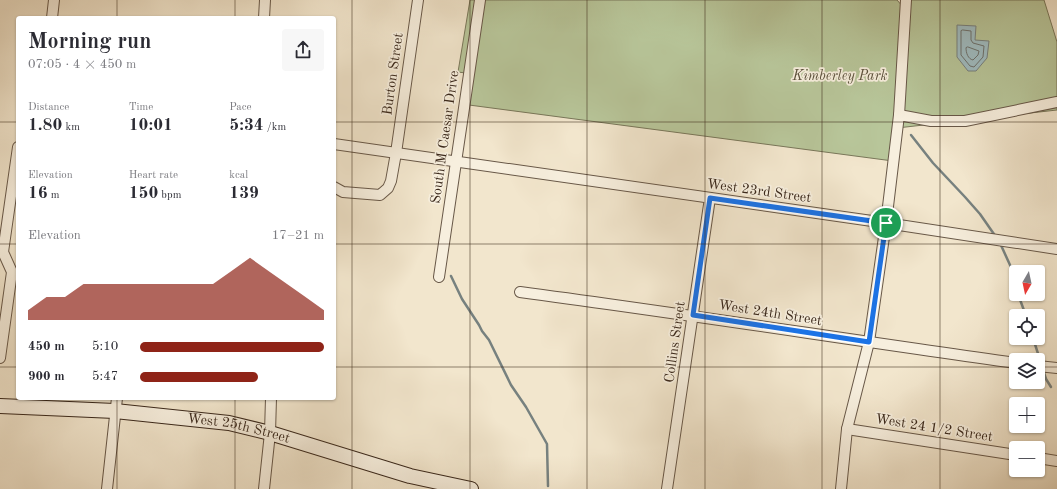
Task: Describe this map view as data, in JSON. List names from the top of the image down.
{
  "streets": {
    "street": [
      "Burton Street",
      "South M Caesar Drive",
      "West 23rd Street",
      "West 24th Street",
      "Collins Street",
      "West 24 1/2 Street",
      "West 25th Street"
    ]
  },
  "crossings": [
    ["Burton Street", "West 23rd Street"],
    ["South M Caesar Drive", "West 23rd Street"],
    ["West 23rd Street", "Collins Street"],
    ["West 24th Street", "Collins Street"]
  ],
  "parks": ["Kimberley Park"],
  "north": "bottom",
  "page": {
    "heading": ["Morning run", "07:05 · 4 × 450 m"],
    "stats": [
      ["Distance", "1.80 km"],
      ["Time", "10:01"],
      ["Pace", "5:34 /km"],
      ["Elevation", "16 m"],
      ["Heart rate", "150 bpm"],
      ["kcal", "139"]
    ],
    "chart": ["Elevation", "17–21 m"],
    "map_buttons": ["+", "−"],
    "list": [
      {
        "name": "450 m",
        "note": "5:10"
      },
      {
        "name": "900 m",
        "note": "5:47"
      }
    ]
  }
}
